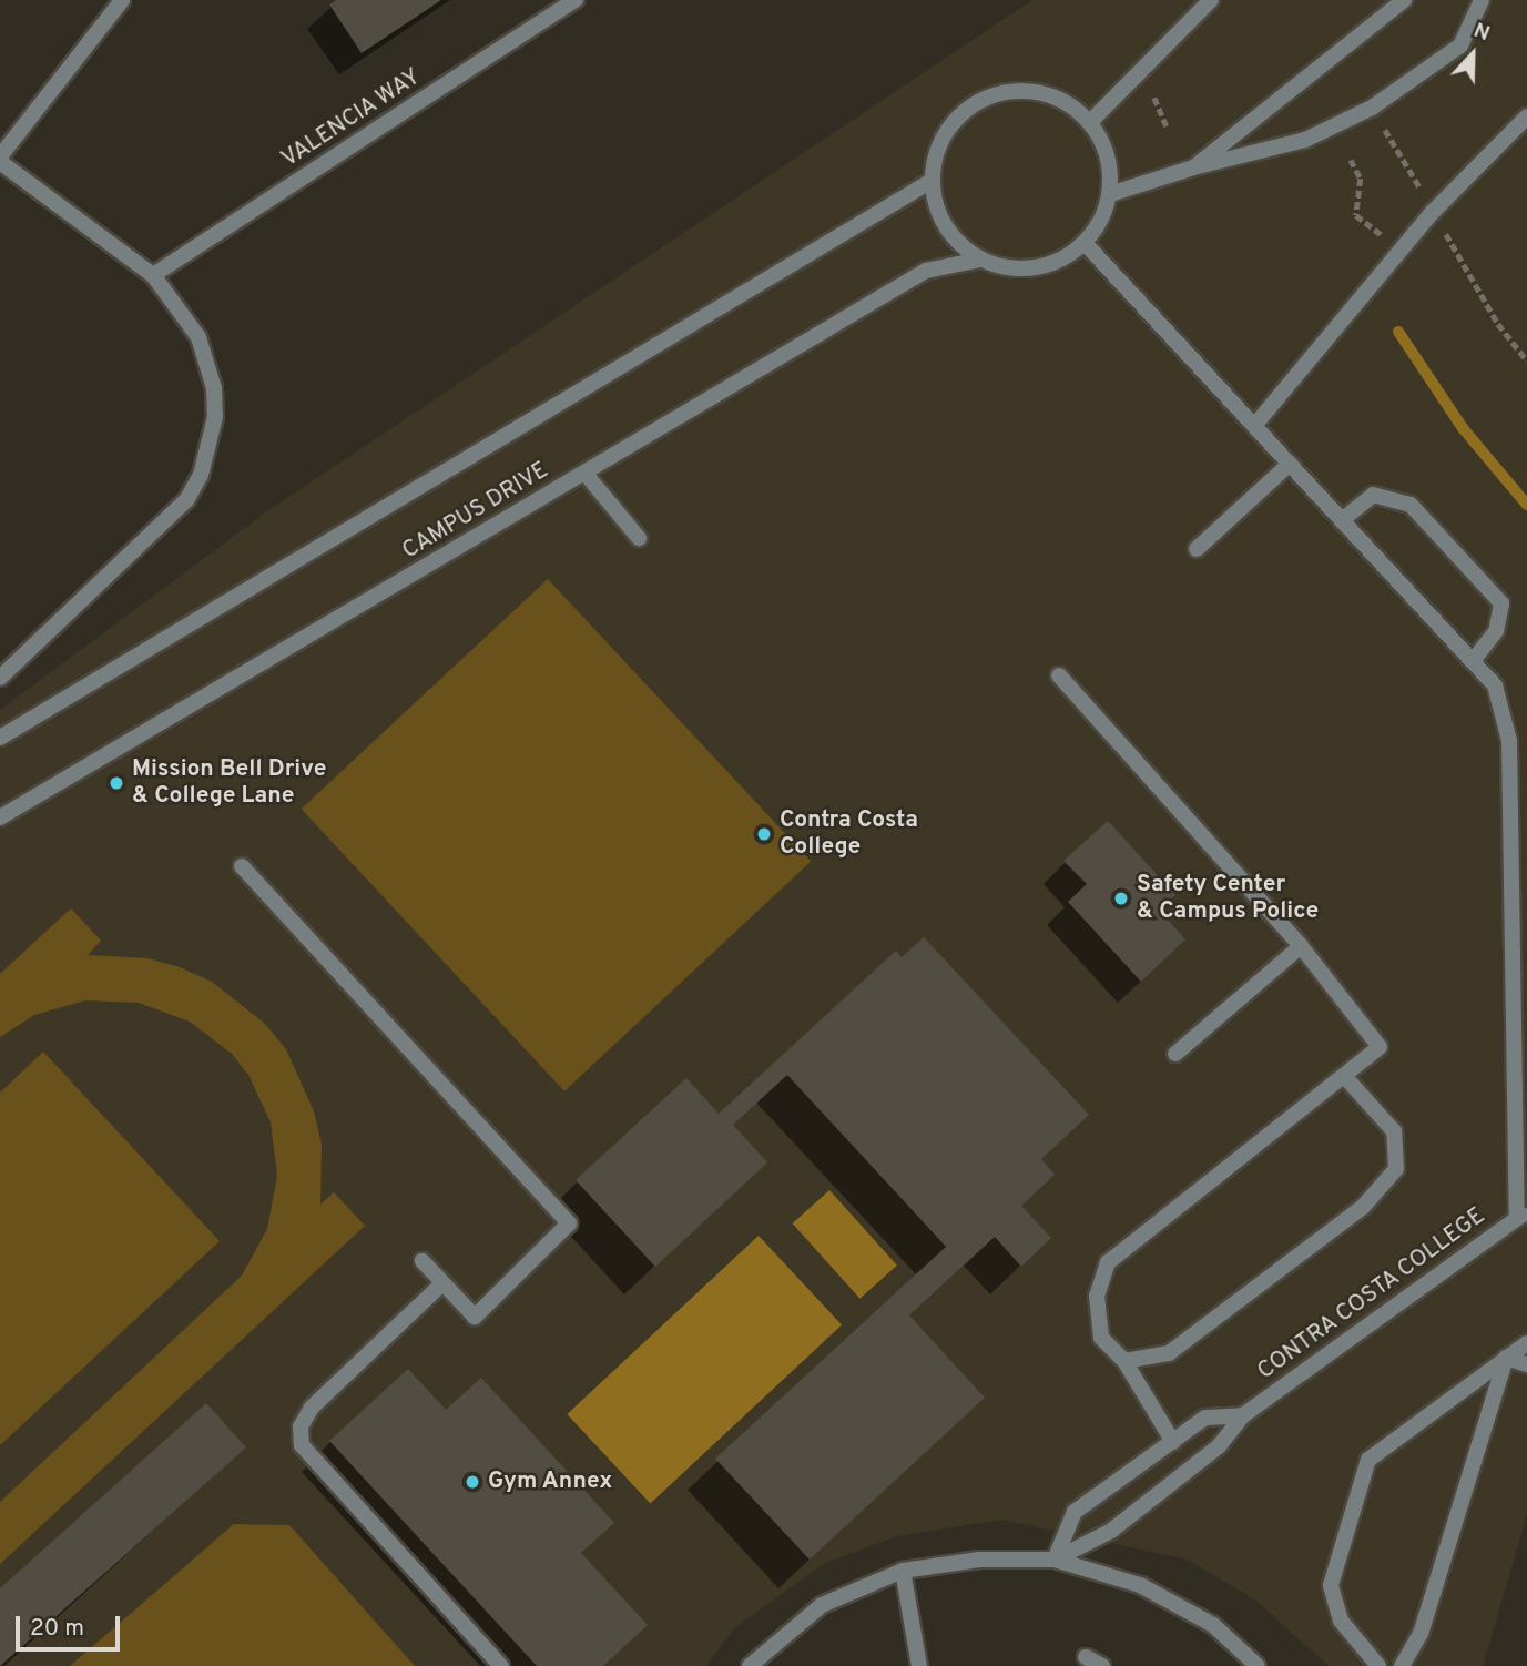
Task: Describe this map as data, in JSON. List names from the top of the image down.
{
  "streets": {
    "street": ["VALENCIA WAY", "CAMPUS DRIVE", "CONTRA COSTA COLLEGE"]
  },
  "places": [
    "Mission Bell Drive & College Lane",
    "Contra Costa College",
    "Safety Center & Campus Police",
    "Gym Annex"
  ],
  "scale_bar": "20 m",
  "north": "top"
}
